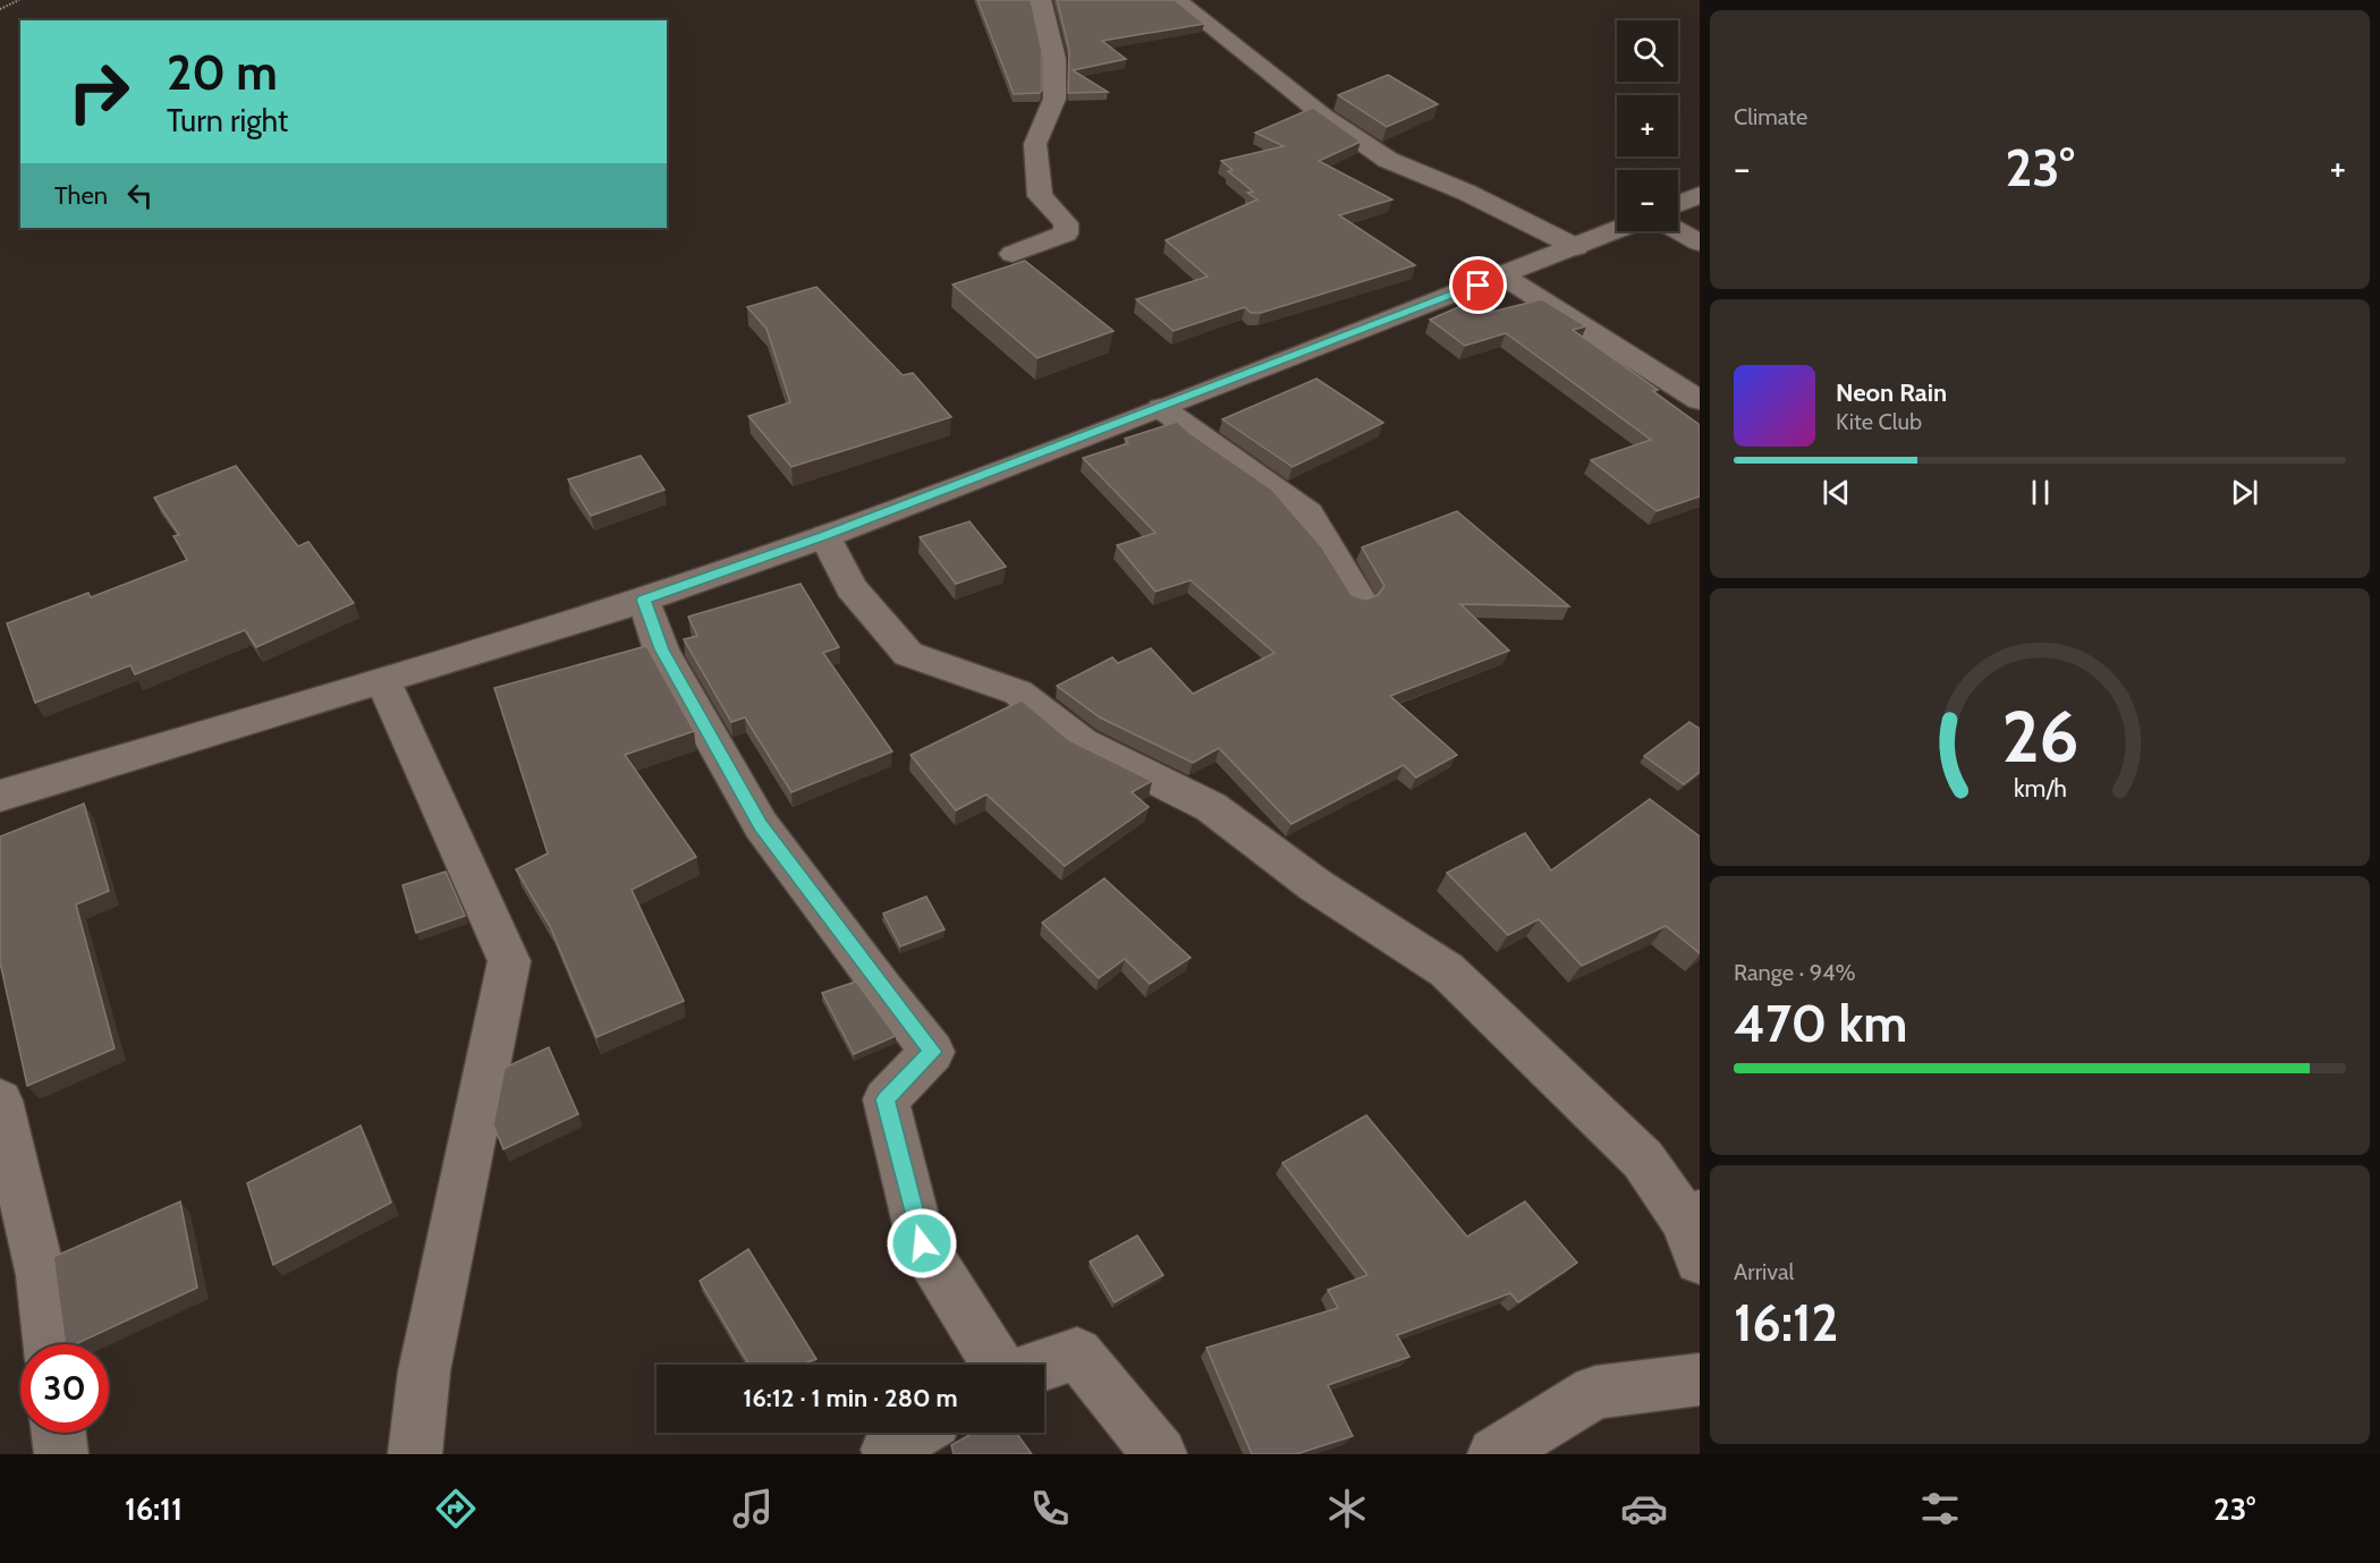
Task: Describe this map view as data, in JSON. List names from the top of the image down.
{
  "page": {
    "tile": [
      "Climate",
      ["Range · 94%", "470 km"],
      ["Arrival", "16:12"]
    ],
    "map_buttons": ["+", "−"],
    "turn": ["20 m", "Turn right"],
    "heat": ["−", "23°", "+"],
    "then": "Then",
    "song": ["Neon Rain", "Kite Club"],
    "limit": "30",
    "trip": "16:12 · 1 min · 280 m",
    "tabs": ["16:11", "23°"],
    "gauge": ["26", "km/h"]
  }
}
